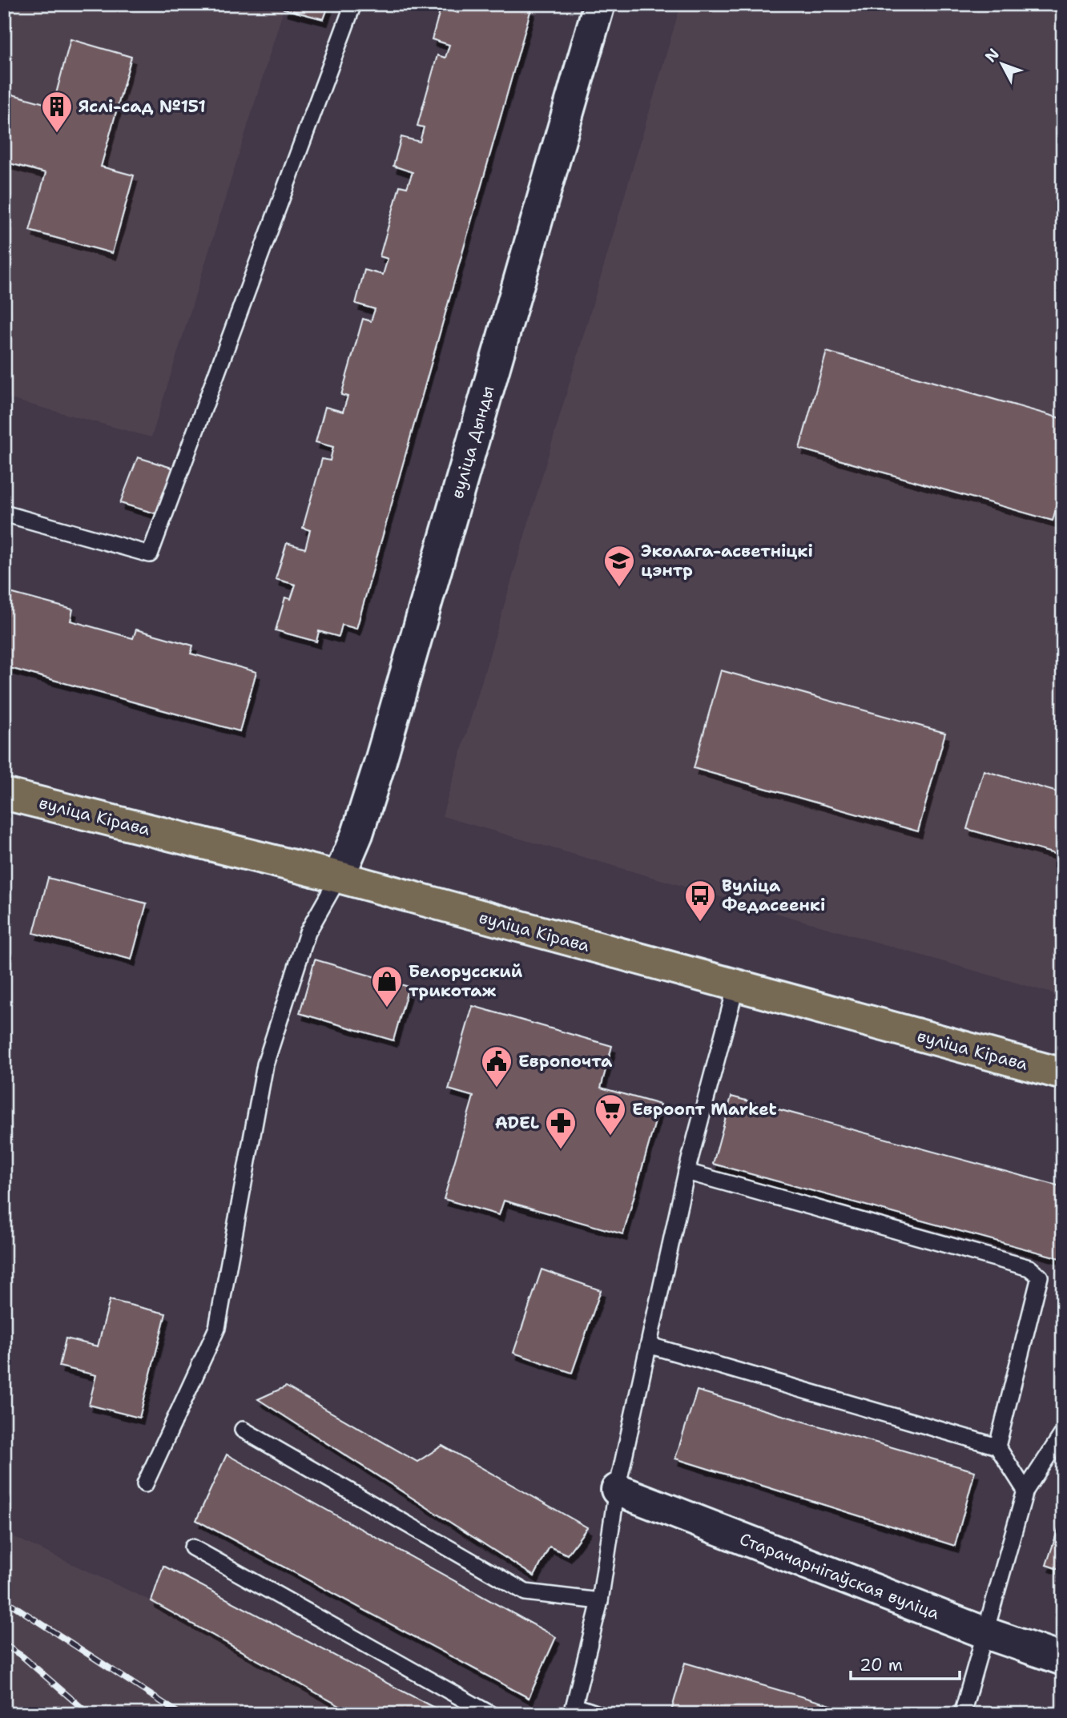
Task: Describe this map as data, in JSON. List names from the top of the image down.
{
  "streets": {
    "main road": ["вуліца Кірава"],
    "street": ["вуліца Дынды", "Старачарнігаўская вуліца"]
  },
  "crossings": [
    ["вуліца Дынды", "вуліца Кірава"]
  ],
  "places": {
    "building": ["Яслі-сад №151"],
    "school or university": ["Эколага-асветніцкі цэнтр"],
    "bus stop": ["Вуліца Федасеенкі"],
    "shop": ["Белорусский трикотаж"],
    "public building": ["Европочта"],
    "supermarket": ["Евроопт Market"],
    "pharmacy": ["ADEL"]
  },
  "scale_bar": "20 m",
  "north": "top left"
}
